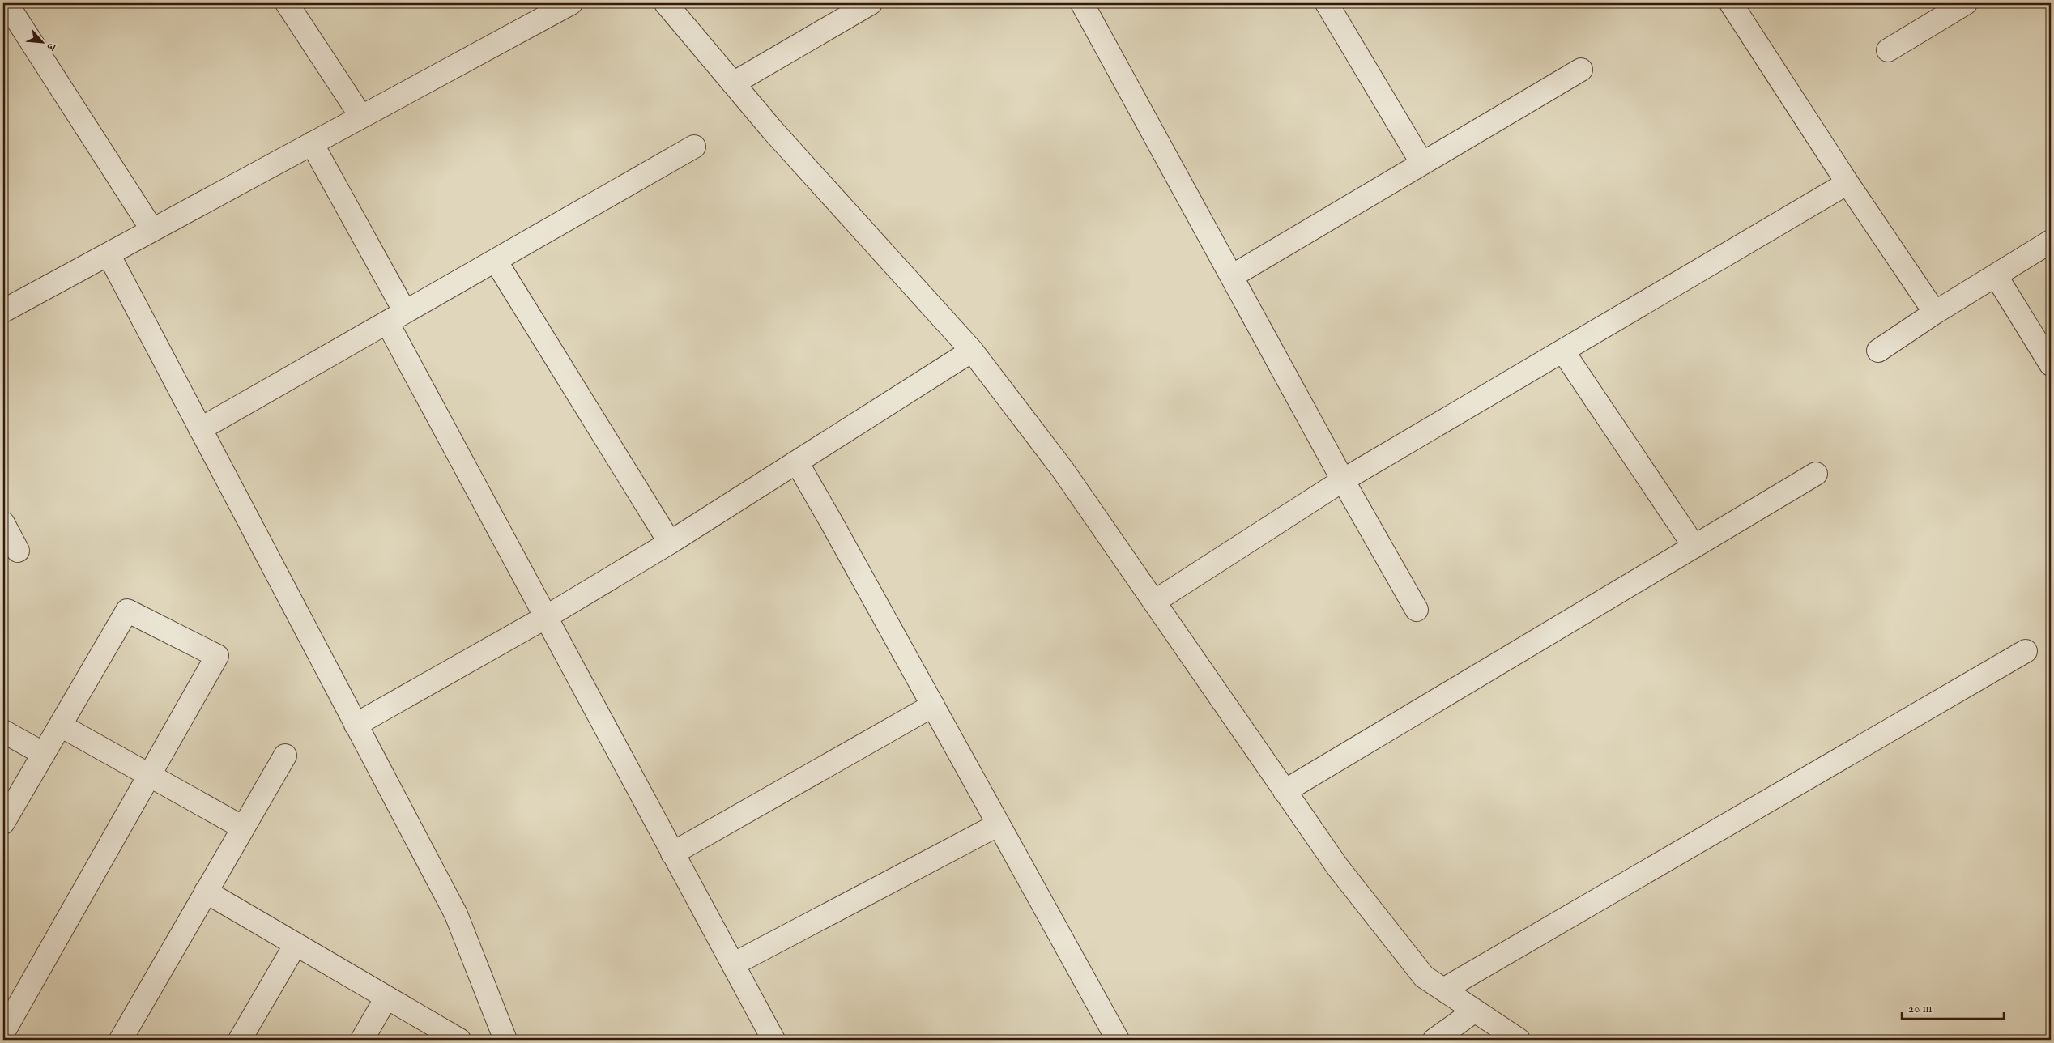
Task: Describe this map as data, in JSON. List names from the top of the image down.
{
  "scale_bar": "20 m",
  "north": "bottom right"
}
